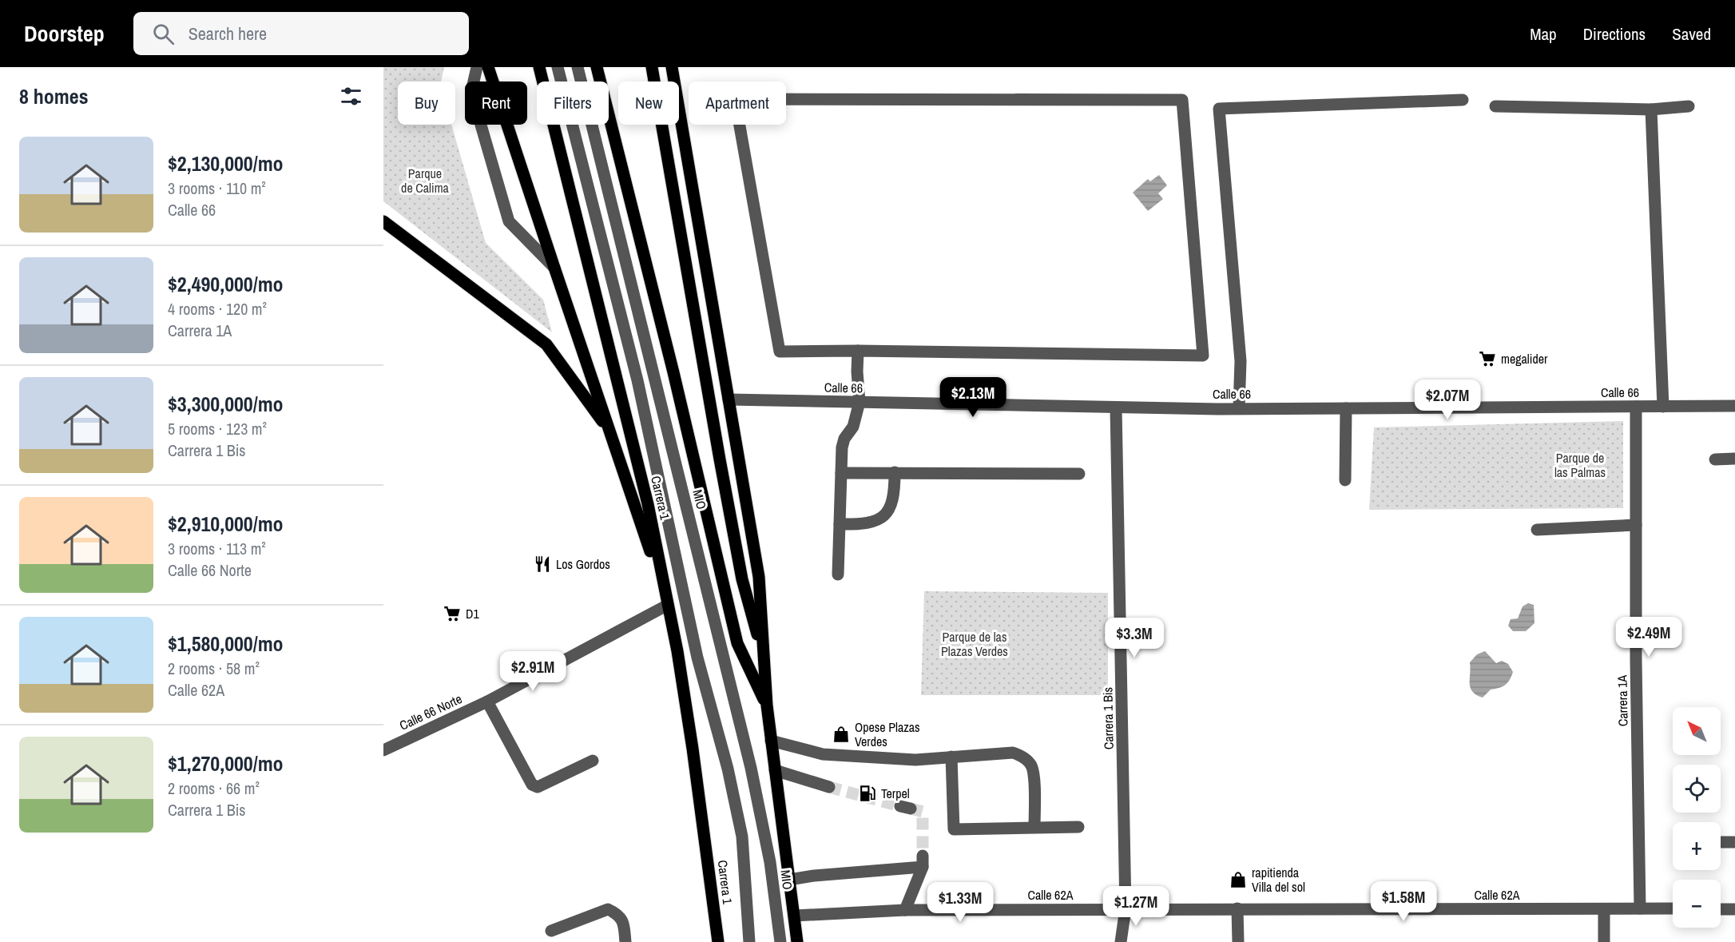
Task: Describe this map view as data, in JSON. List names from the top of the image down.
{
  "streets": {
    "main road": ["Carrera 1"],
    "street": [
      "Calle 66",
      "MIO",
      "Carrera 1A",
      "Calle 66 Norte",
      "Carrera 1 Bis",
      "Calle 62A"
    ]
  },
  "crossings": [
    ["Calle 66", "Carrera 1A"],
    ["Calle 66", "Carrera 1 Bis"],
    ["Carrera 1", "Calle 66 Norte"],
    ["Carrera 1A", "Calle 62A"],
    ["Carrera 1 Bis", "Calle 62A"]
  ],
  "parks": ["Parque de Calima", "Parque de las Palmas", "Parque de las Plazas Verdes"],
  "places": {
    "supermarket": ["megalider", "D1"],
    "restaurant": ["Los Gordos"],
    "shop": ["Opese Plazas Verdes", "rapitienda Villa del sol"],
    "fuel station": ["Terpel"]
  },
  "north": "top left",
  "page": {
    "header": "Doorstep",
    "search": "Search here",
    "nav": ["Map", "Directions", "Saved"],
    "heading": "8 homes",
    "chip": [
      "Buy",
      "Rent",
      "Filters",
      "New",
      "Apartment"
    ],
    "list": [
      {
        "name": "$2,130,000/mo",
        "note": "3 rooms · 110 m² · Calle 66"
      },
      {
        "name": "$2,490,000/mo",
        "note": "4 rooms · 120 m² · Carrera 1A"
      },
      {
        "name": "$3,300,000/mo",
        "note": "5 rooms · 123 m² · Carrera 1 Bis"
      },
      {
        "name": "$2,910,000/mo",
        "note": "3 rooms · 113 m² · Calle 66 Norte"
      },
      {
        "name": "$1,580,000/mo",
        "note": "2 rooms · 58 m² · Calle 62A"
      },
      {
        "name": "$1,270,000/mo",
        "note": "2 rooms · 66 m² · Carrera 1 Bis"
      }
    ],
    "price": [
      "$2.13M",
      "$2.07M",
      "$2.49M",
      "$3.3M",
      "$2.91M",
      "$1.58M",
      "$1.33M",
      "$1.27M"
    ],
    "map_buttons": ["+", "−"]
  }
}
